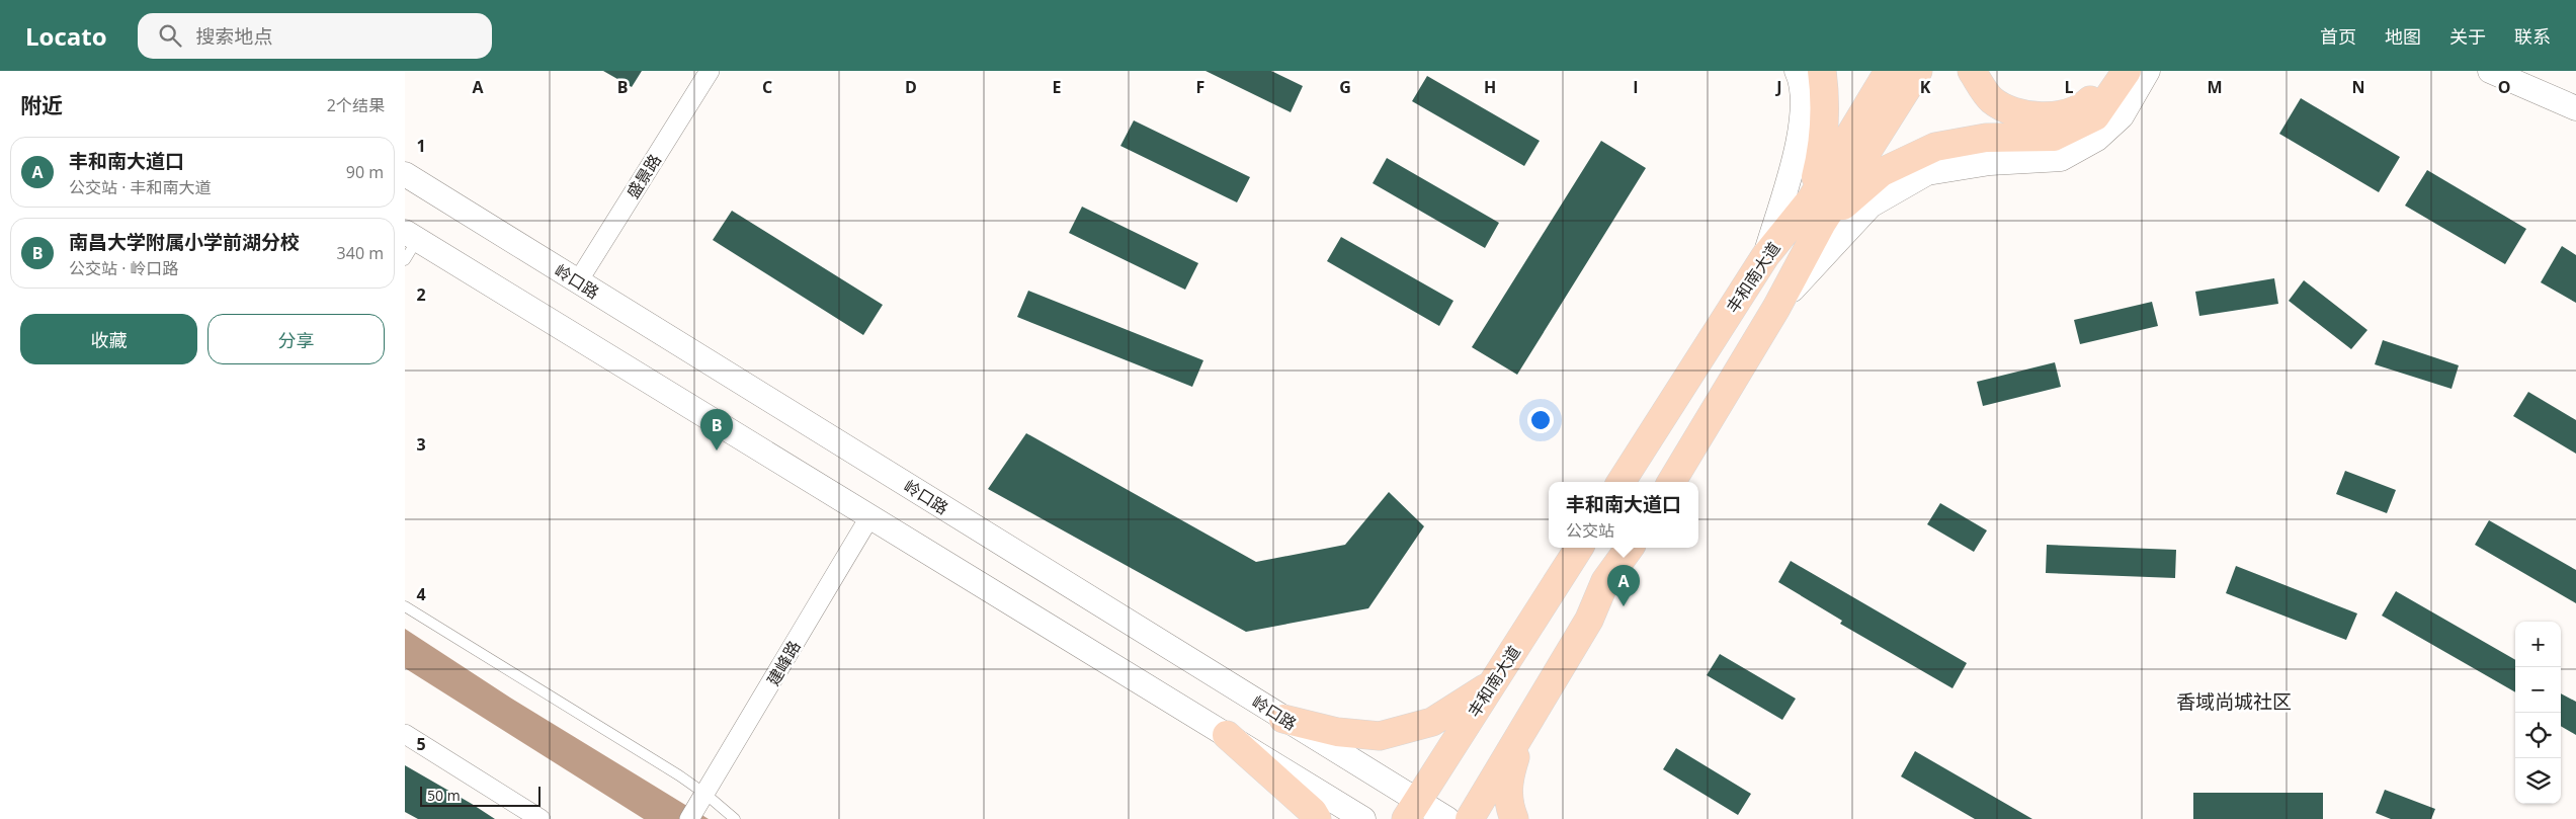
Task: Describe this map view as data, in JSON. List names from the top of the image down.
{
  "streets": {
    "main road": ["丰和南大道"],
    "street": ["盛景路", "岭口路", "建峰路"]
  },
  "crossings": [
    ["盛景路", "岭口路"],
    ["丰和南大道", "岭口路"]
  ],
  "districts": ["香域尚城社区"],
  "scale_bar": "50 m",
  "page": {
    "header": "Locato",
    "search": "搜索地点",
    "nav": [
      "首页",
      "地图",
      "关于",
      "联系"
    ],
    "heading": ["附近", "2个结果"],
    "list": [
      {
        "mark": "A",
        "name": "丰和南大道口",
        "note": "公交站 · 丰和南大道",
        "value": "90 m"
      },
      {
        "mark": "B",
        "name": "南昌大学附属小学前湖分校",
        "note": "公交站 · 岭口路",
        "value": "340 m"
      }
    ],
    "buttons": ["收藏", "分享"],
    "pins": ["B", "A"],
    "popup": ["丰和南大道口", "公交站"],
    "map_buttons": ["+", "−"],
    "scale": "50 m"
  },
  "grid": {
    "columns": [
      "A",
      "B",
      "C",
      "D",
      "E",
      "F",
      "G",
      "H",
      "I",
      "J",
      "K",
      "L",
      "M",
      "N",
      "O"
    ],
    "rows": [
      "1",
      "2",
      "3",
      "4",
      "5"
    ]
  }
}
